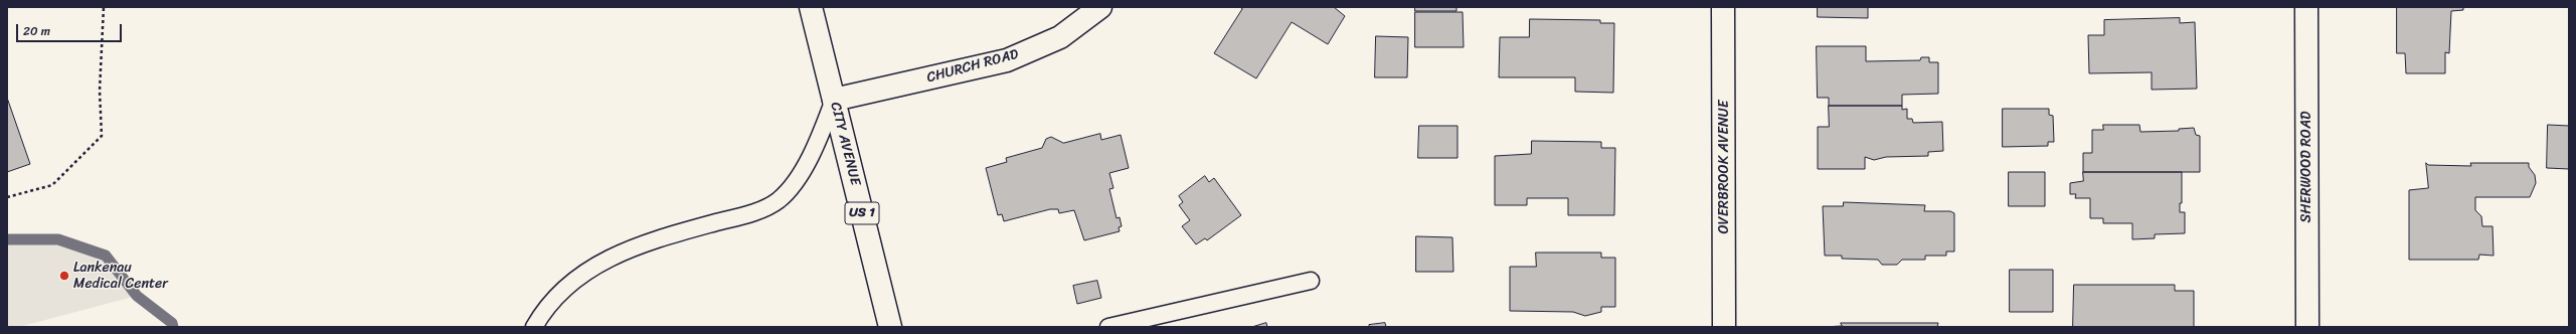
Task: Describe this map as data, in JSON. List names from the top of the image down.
{
  "streets": {
    "main road": [
      "CHURCH ROAD",
      "CITY AVENUE",
      "OVERBROOK AVENUE",
      "SHERWOOD ROAD",
      "US 1"
    ]
  },
  "crossings": [
    ["CHURCH ROAD", "CITY AVENUE"]
  ],
  "places": ["Lankenau Medical Center"],
  "scale_bar": "20 m"
}
